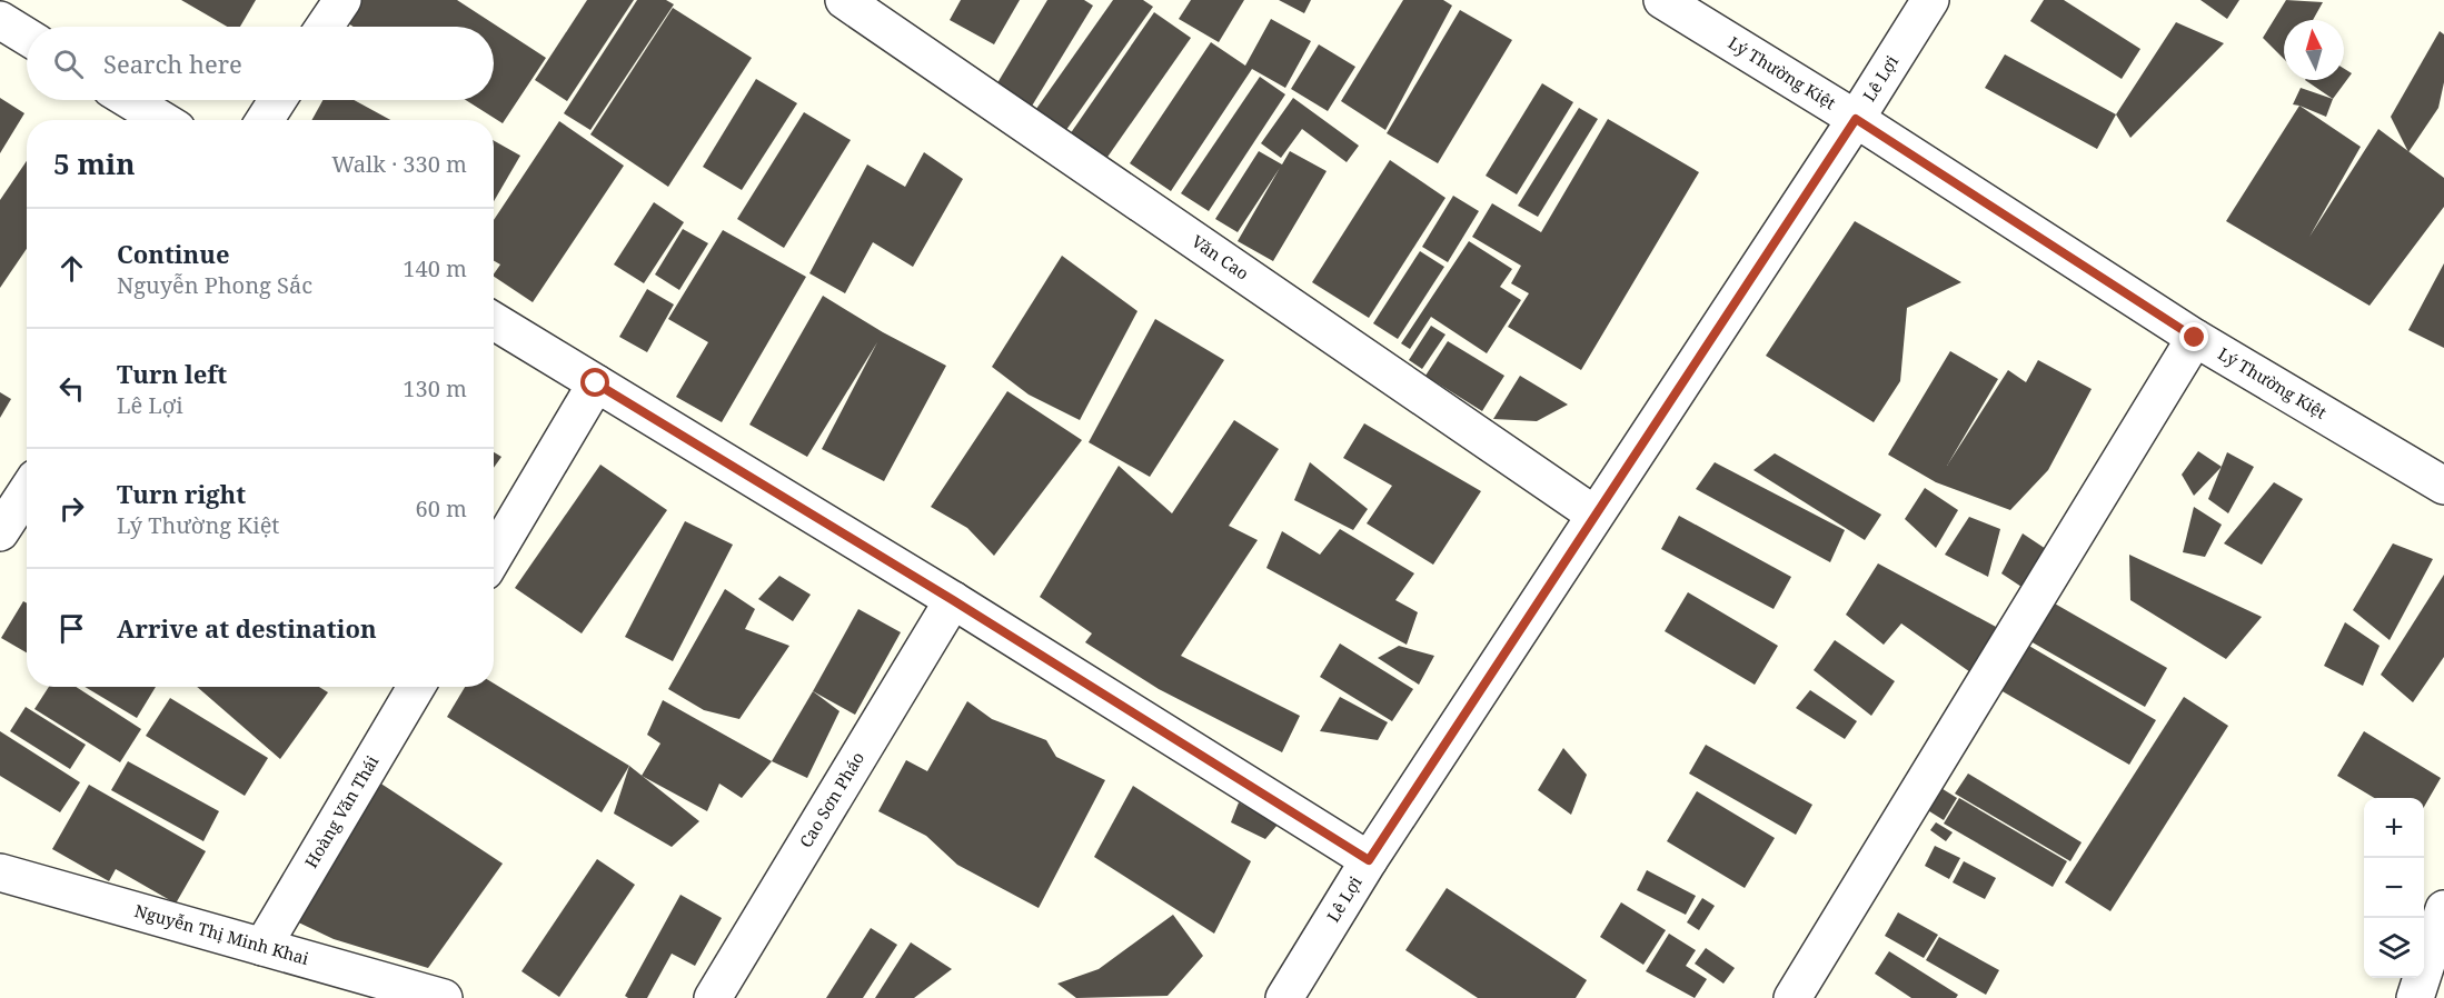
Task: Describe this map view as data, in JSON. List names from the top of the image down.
{
  "streets": {
    "street": [
      "Lý Thường Kiệt",
      "Lê Lợi",
      "Văn Cao",
      "Cao Sơn Pháo",
      "Hoàng Văn Thái",
      "Nguyễn Thị Minh Khai"
    ]
  },
  "crossings": [
    ["Lý Thường Kiệt", "Lê Lợi"],
    ["Lê Lợi", "Văn Cao"],
    ["Hoàng Văn Thái", "Nguyễn Thị Minh Khai"]
  ],
  "north": "top",
  "page": {
    "search": "Search here",
    "heading": ["5 min", "Walk · 330 m"],
    "list": [
      ["Continue", "Nguyễn Phong Sắc", "140 m"],
      ["Turn left", "Lê Lợi", "130 m"],
      ["Turn right", "Lý Thường Kiệt", "60 m"],
      "Arrive at destination"
    ],
    "map_buttons": ["+", "−"]
  }
}
